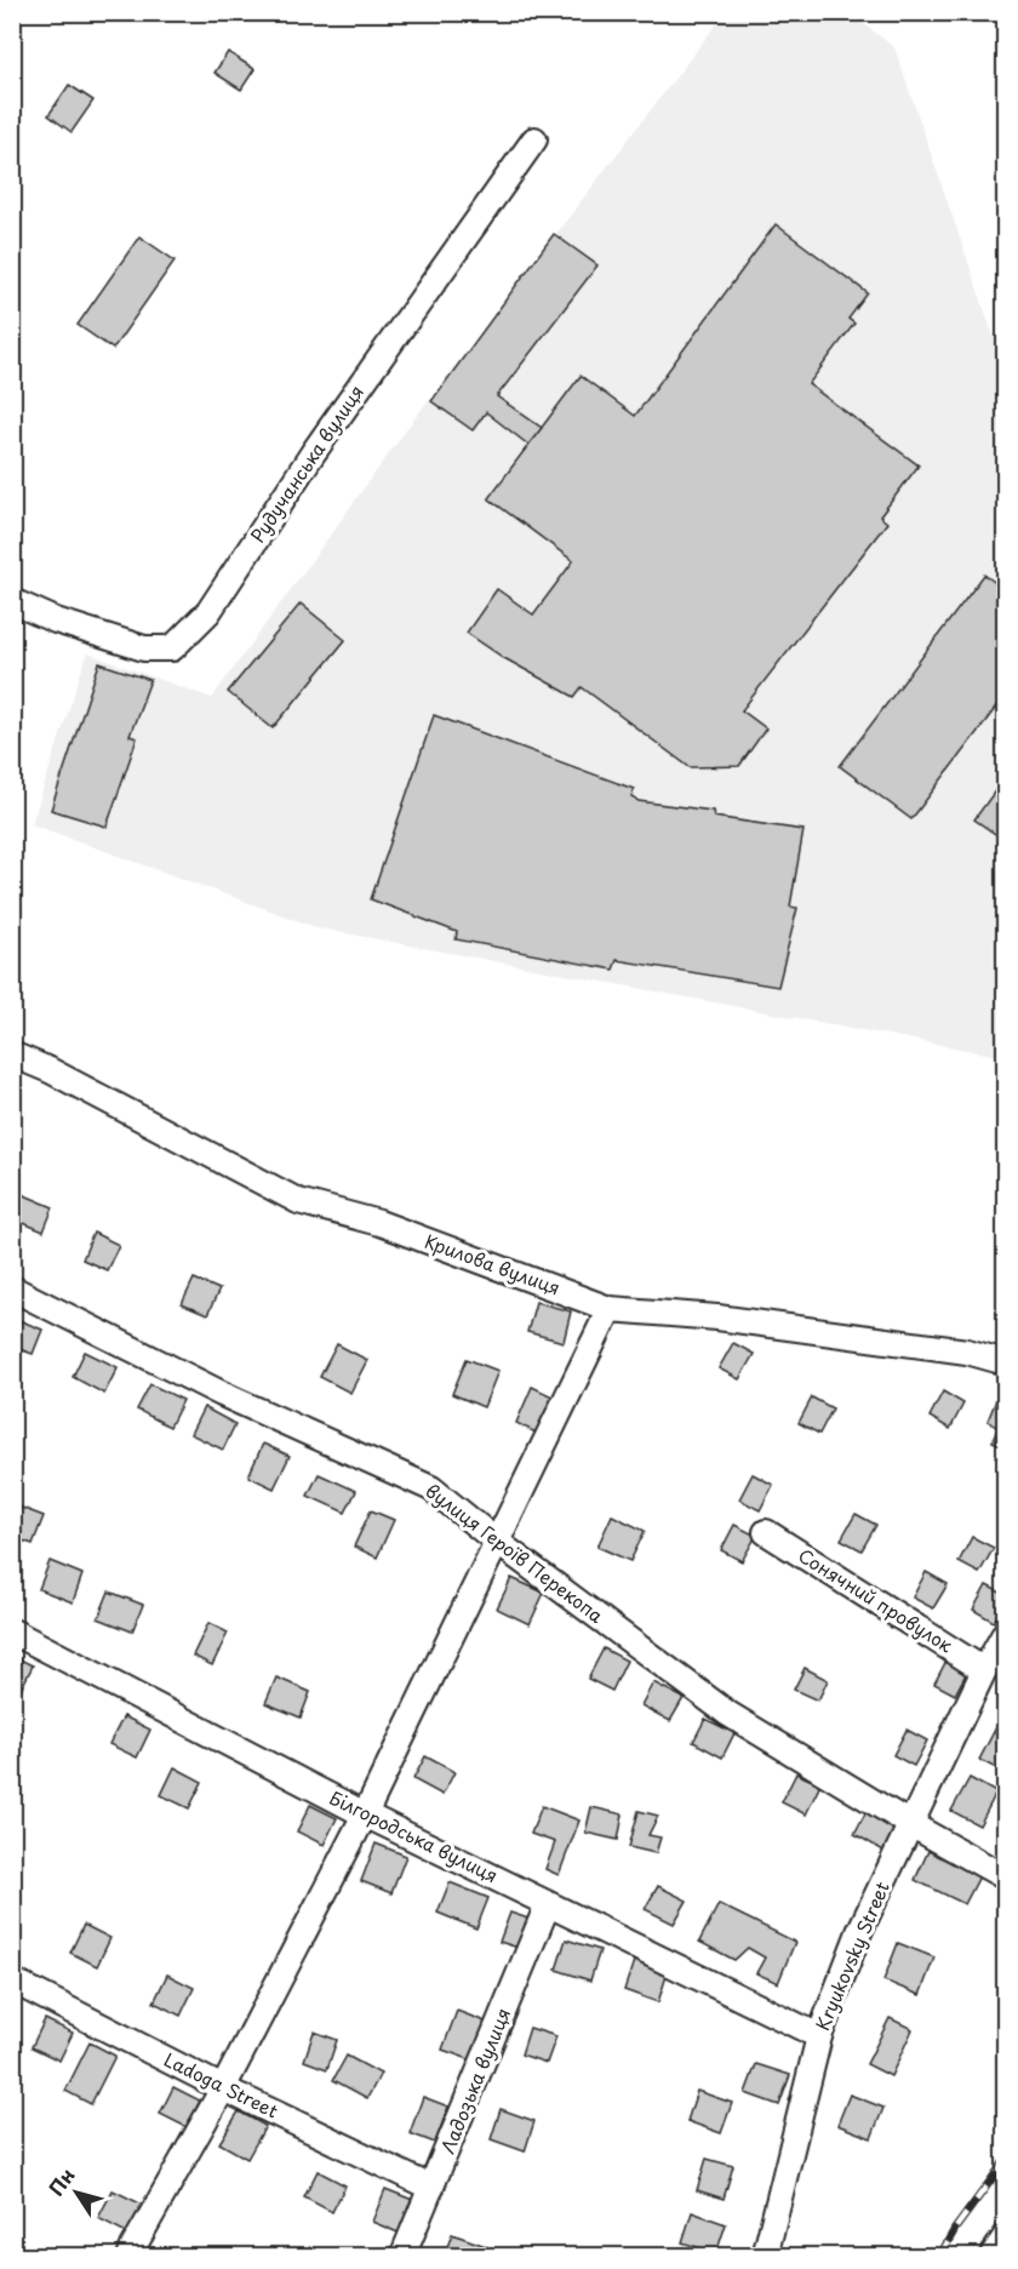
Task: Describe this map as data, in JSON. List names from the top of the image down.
{
  "streets": {
    "street": [
      "Рудучанська вулиця",
      "Крилова вулиця",
      "вулиця Героїв Перекопа",
      "Сонячний провулок",
      "Білгородська вулиця",
      "Kryukovsky Street",
      "Ладозька вулиця",
      "Ladoga Street"
    ]
  },
  "crossings": [
    ["вулиця Героїв Перекопа", "Kryukovsky Street"],
    ["Сонячний провулок", "Kryukovsky Street"],
    ["Білгородська вулиця", "Kryukovsky Street"],
    ["Білгородська вулиця", "Ладозька вулиця"],
    ["Ладозька вулиця", "Ladoga Street"]
  ],
  "north": "top left"
}
